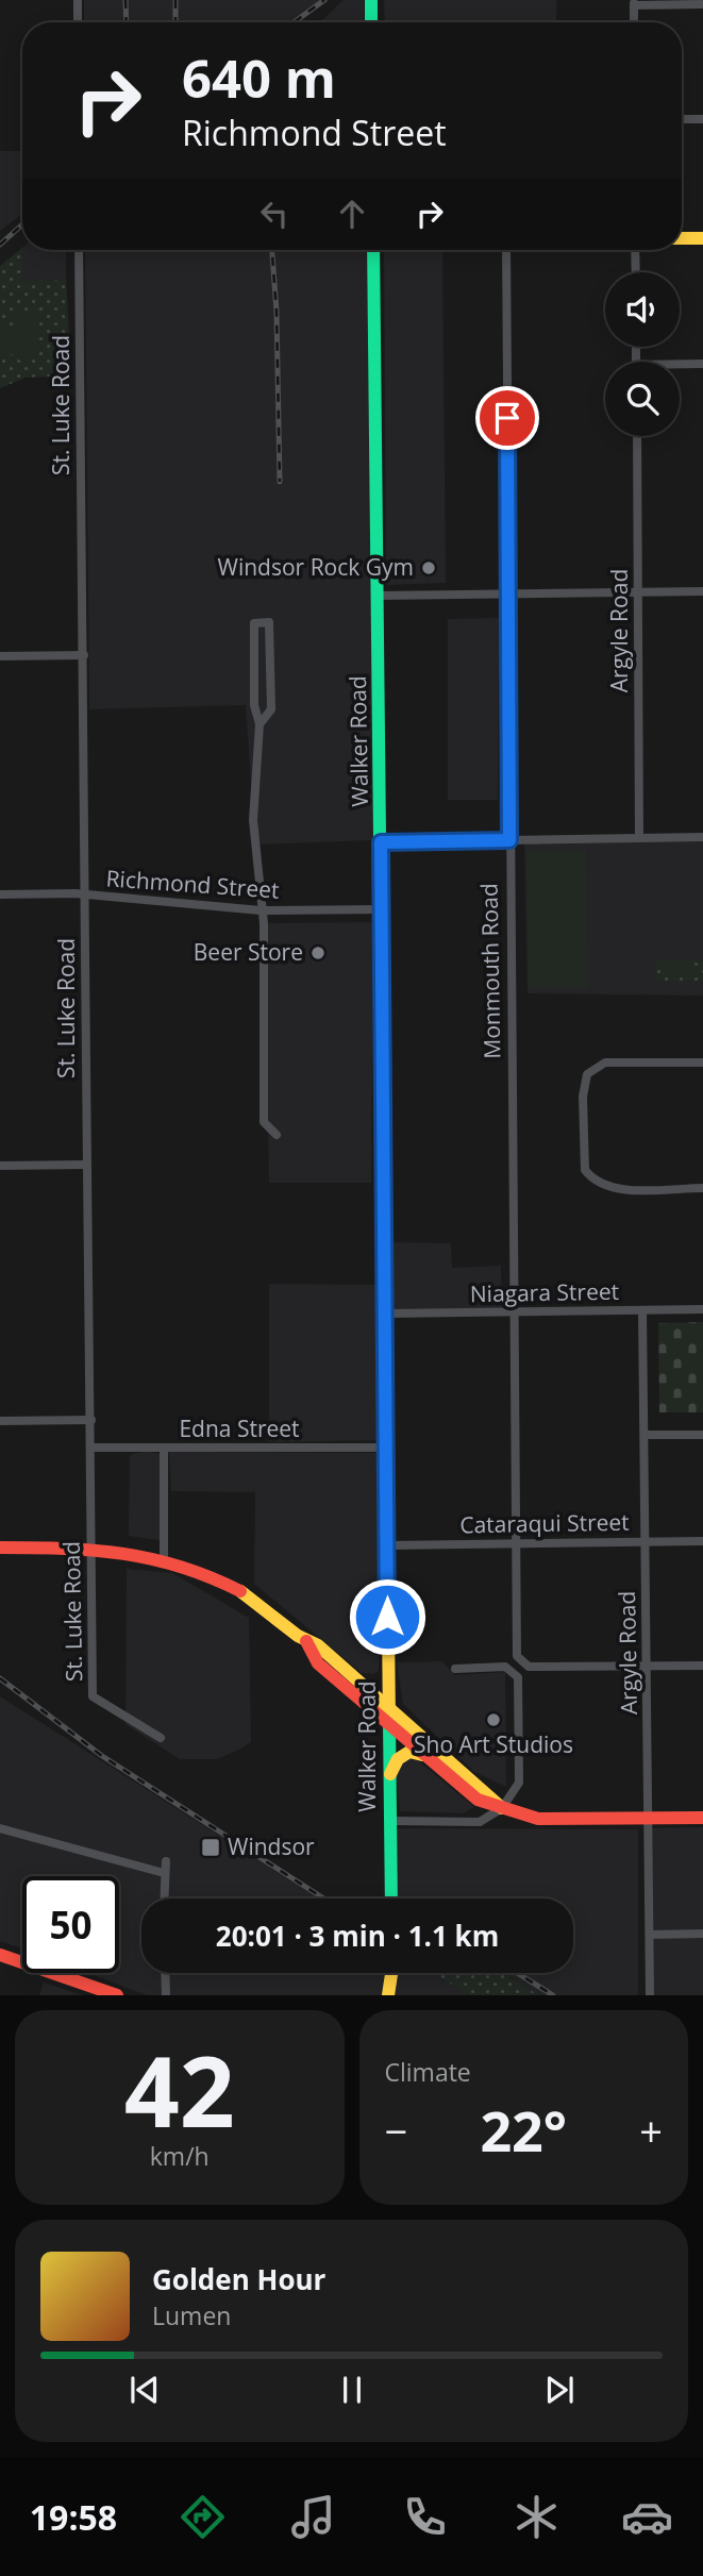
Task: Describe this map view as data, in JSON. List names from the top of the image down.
{
  "streets": {
    "main road": ["Walker Road"],
    "street": [
      "St. Luke Road",
      "Argyle Road",
      "Richmond Street",
      "Monmouth Road",
      "Niagara Street",
      "Edna Street",
      "Cataraqui Street"
    ]
  },
  "crossings": [
    ["St. Luke Road", "Richmond Street"],
    ["St. Luke Road", "Edna Street"],
    ["Argyle Road", "Monmouth Road"],
    ["Argyle Road", "Niagara Street"],
    ["Argyle Road", "Cataraqui Street"],
    ["Walker Road", "Richmond Street"],
    ["Walker Road", "Niagara Street"],
    ["Walker Road", "Edna Street"],
    ["Walker Road", "Cataraqui Street"],
    ["Monmouth Road", "Niagara Street"],
    ["Monmouth Road", "Cataraqui Street"]
  ],
  "places": {
    "other": ["Windsor Rock Gym", "Beer Store", "Sho Art Studios"],
    "transit": ["Windsor"]
  },
  "page": {
    "turn": ["640 m", "Richmond Street"],
    "limit": "50",
    "trip": "20:01 · 3 min · 1.1 km",
    "tile": [
      ["42", "km/h"],
      "Climate"
    ],
    "heat": ["−", "22°", "+"],
    "song": ["Golden Hour", "Lumen"],
    "tabs": "19:58"
  }
}
